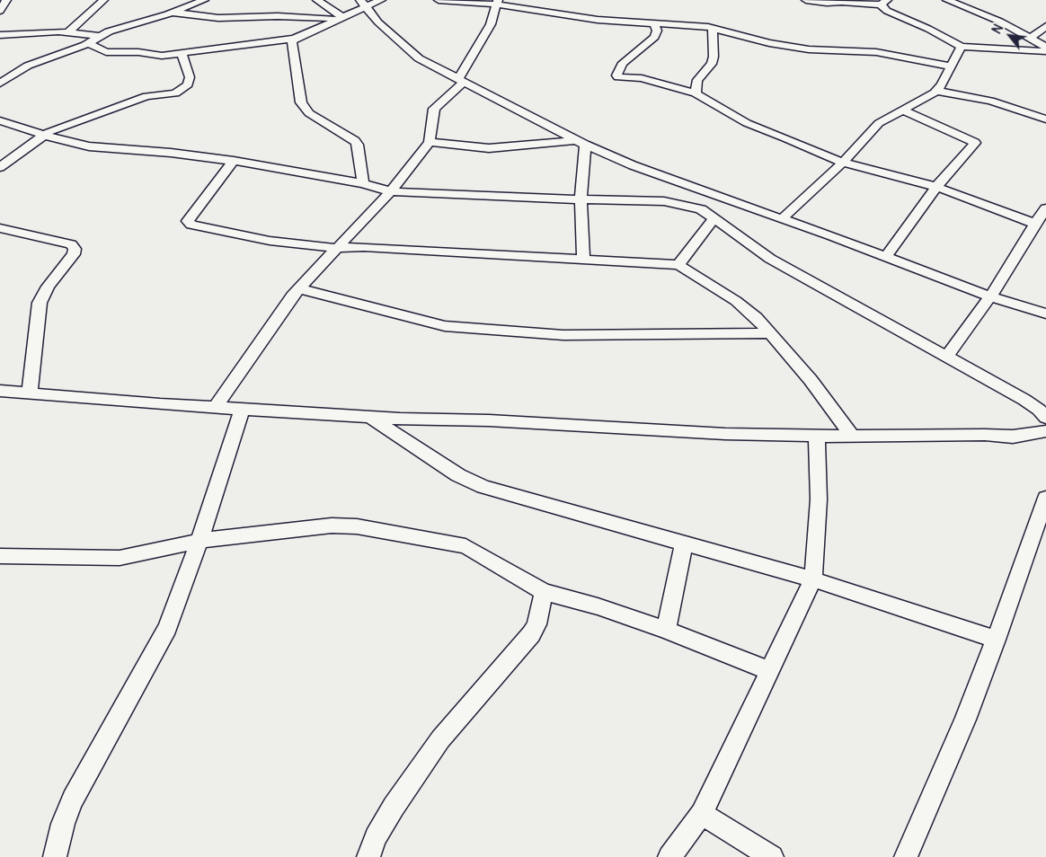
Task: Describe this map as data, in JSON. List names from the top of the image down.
{
  "north": "top left"
}
